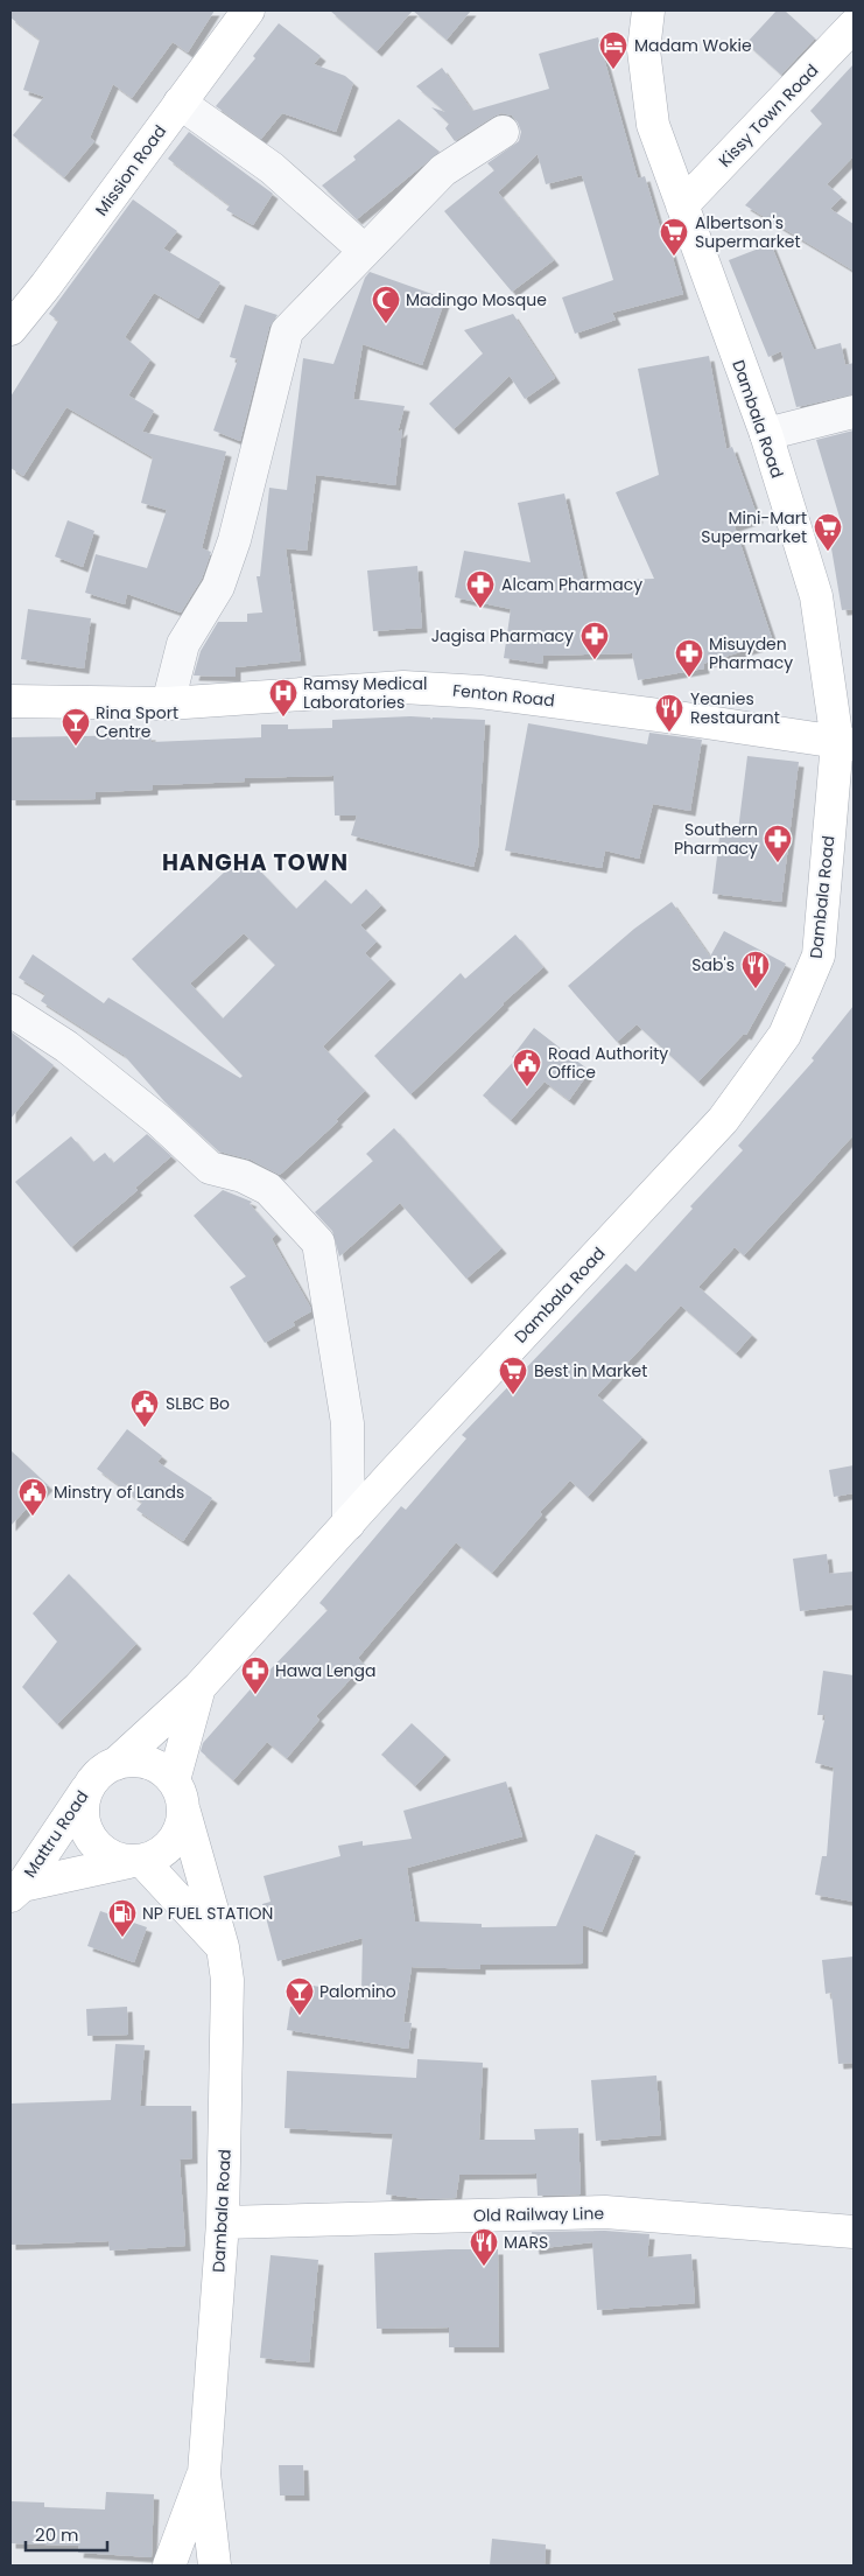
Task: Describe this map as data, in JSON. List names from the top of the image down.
{
  "streets": {
    "street": [
      "Kissy Town Road",
      "Mission Road",
      "Dambala Road",
      "Fenton Road",
      "Mattru Road",
      "Old Railway Line"
    ]
  },
  "crossings": [
    ["Kissy Town Road", "Dambala Road"],
    ["Dambala Road", "Fenton Road"],
    ["Dambala Road", "Mattru Road"],
    ["Dambala Road", "Old Railway Line"]
  ],
  "districts": ["HANGHA TOWN"],
  "places": {
    "hotel": ["Madam Wokie"],
    "supermarket": ["Albertson's Supermarket", "Mini-Mart Supermarket", "Best in Market"],
    "mosque": ["Madingo Mosque"],
    "pharmacy": [
      "Alcam Pharmacy",
      "Jagisa Pharmacy",
      "Misuyden Pharmacy",
      "Southern Pharmacy",
      "Hawa Lenga"
    ],
    "hospital": ["Ramsy Medical Laboratories"],
    "restaurant": ["Yeanies Restaurant", "Sab's", "MARS"],
    "bar": ["Rina Sport Centre", "Palomino"],
    "public building": ["Road Authority Office", "SLBC Bo", "Minstry of Lands"],
    "fuel station": ["NP FUEL STATION"]
  },
  "scale_bar": "20 m"
}
